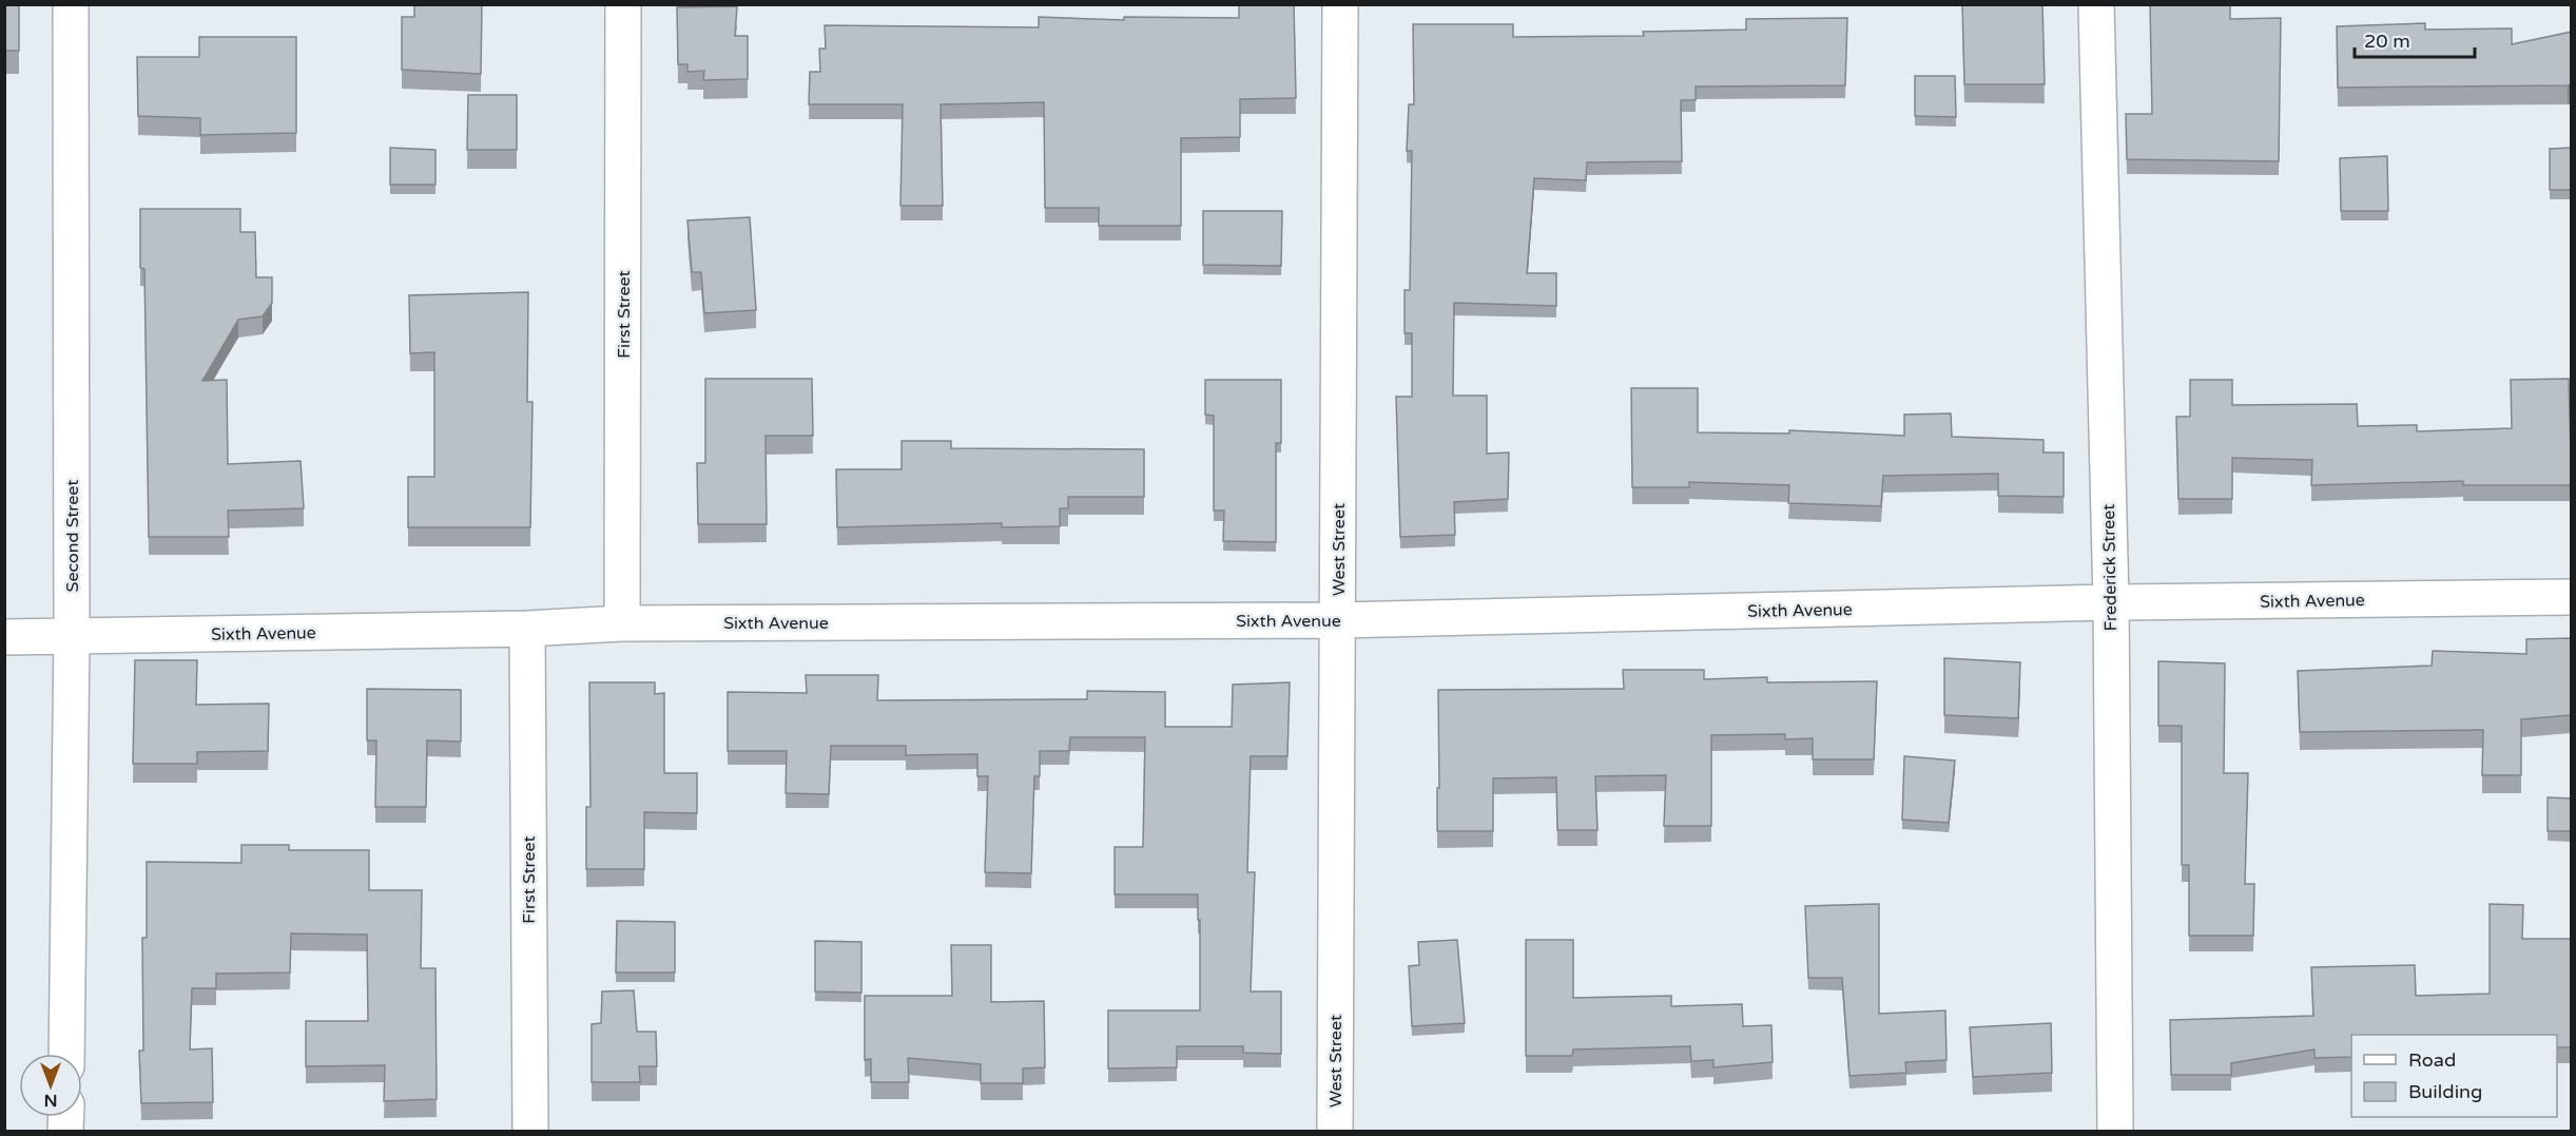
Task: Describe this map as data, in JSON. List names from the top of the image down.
{
  "streets": {
    "street": [
      "First Street",
      "Second Street",
      "West Street",
      "Frederick Street",
      "Sixth Avenue"
    ]
  },
  "crossings": [
    ["First Street", "Sixth Avenue"],
    ["Second Street", "Sixth Avenue"],
    ["West Street", "Sixth Avenue"],
    ["Frederick Street", "Sixth Avenue"]
  ],
  "legend": ["Road", "Building"],
  "scale_bar": "20 m",
  "north": "bottom"
}
